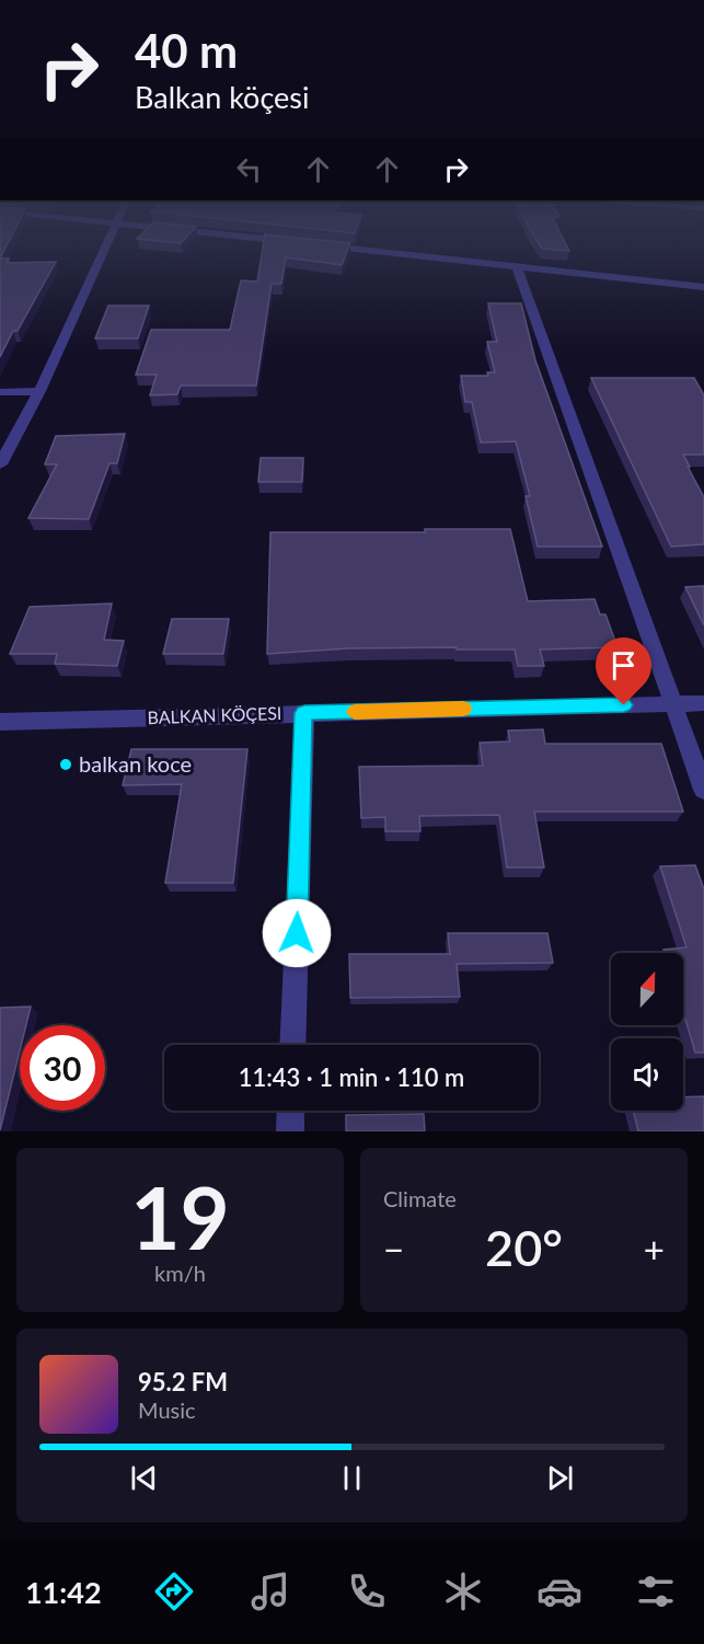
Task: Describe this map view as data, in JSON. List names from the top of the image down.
{
  "streets": {
    "street": ["BALKAN KÖÇESI"]
  },
  "places": ["balkan koce"],
  "north": "top",
  "page": {
    "turn": ["40 m", "Balkan köçesi"],
    "limit": "30",
    "trip": "11:43 · 1 min · 110 m",
    "tile": [
      ["19", "km/h"],
      "Climate"
    ],
    "heat": ["−", "20°", "+"],
    "song": ["95.2 FM", "Music"],
    "tabs": "11:42"
  }
}
